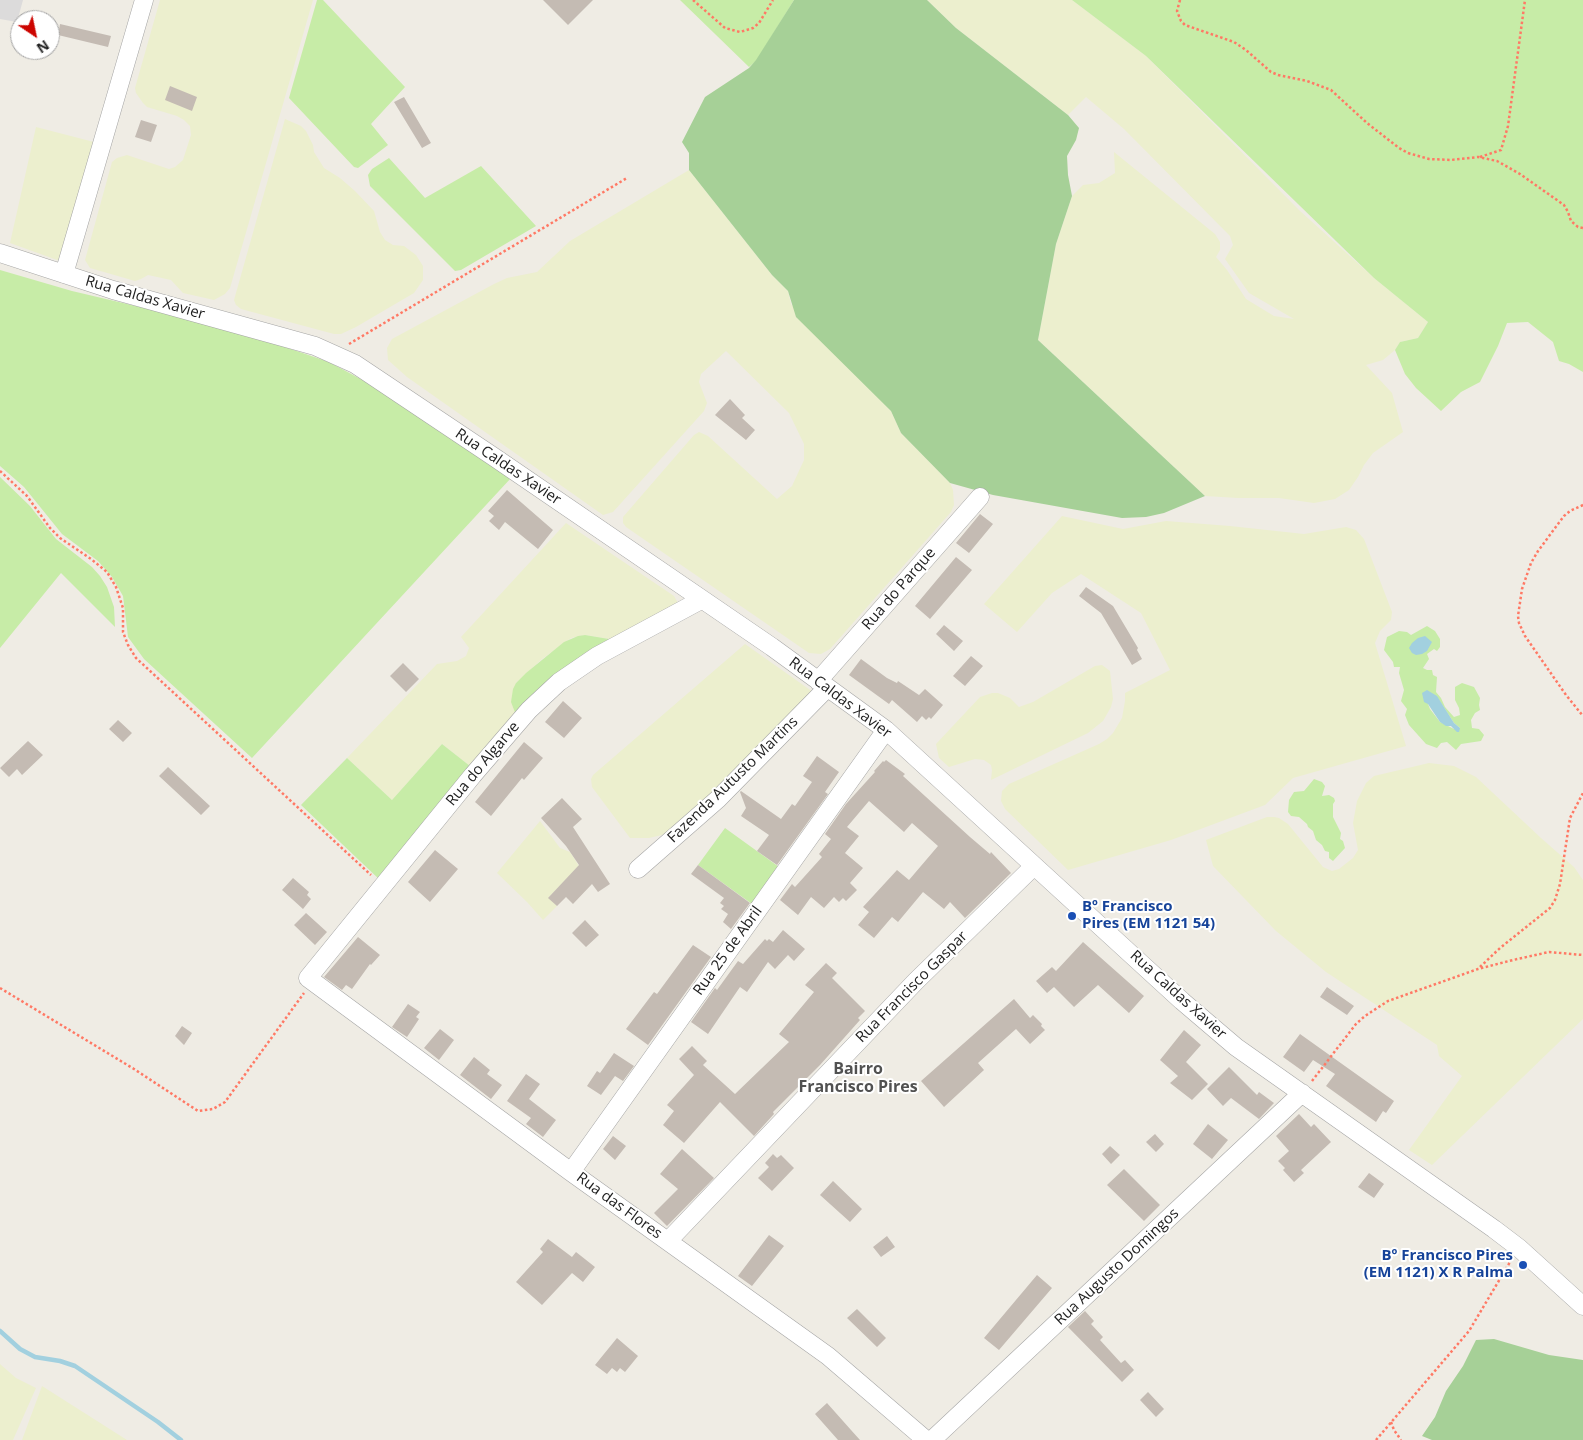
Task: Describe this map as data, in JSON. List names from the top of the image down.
{
  "streets": {
    "street": [
      "Rua Caldas Xavier",
      "Rua do Parque",
      "Rua do Algarve",
      "Fazenda Autusto Martins",
      "Rua 25 de Abril",
      "Rua Francisco Gaspar",
      "Rua das Flores",
      "Rua Augusto Domingos"
    ]
  },
  "crossings": [
    ["Rua Caldas Xavier", "Rua do Parque"],
    ["Rua Caldas Xavier", "Rua do Algarve"],
    ["Rua Caldas Xavier", "Fazenda Autusto Martins"],
    ["Rua Caldas Xavier", "Rua 25 de Abril"],
    ["Rua Caldas Xavier", "Rua Francisco Gaspar"],
    ["Rua Caldas Xavier", "Rua Augusto Domingos"],
    ["Rua do Parque", "Fazenda Autusto Martins"],
    ["Rua do Algarve", "Rua das Flores"],
    ["Rua 25 de Abril", "Rua das Flores"],
    ["Rua Francisco Gaspar", "Rua das Flores"]
  ],
  "districts": ["Bairro Francisco Pires"],
  "places": ["Bº Francisco Pires (EM 1121 54)", "Bº Francisco Pires (EM 1121) X R Palma"],
  "north": "bottom right"
}
